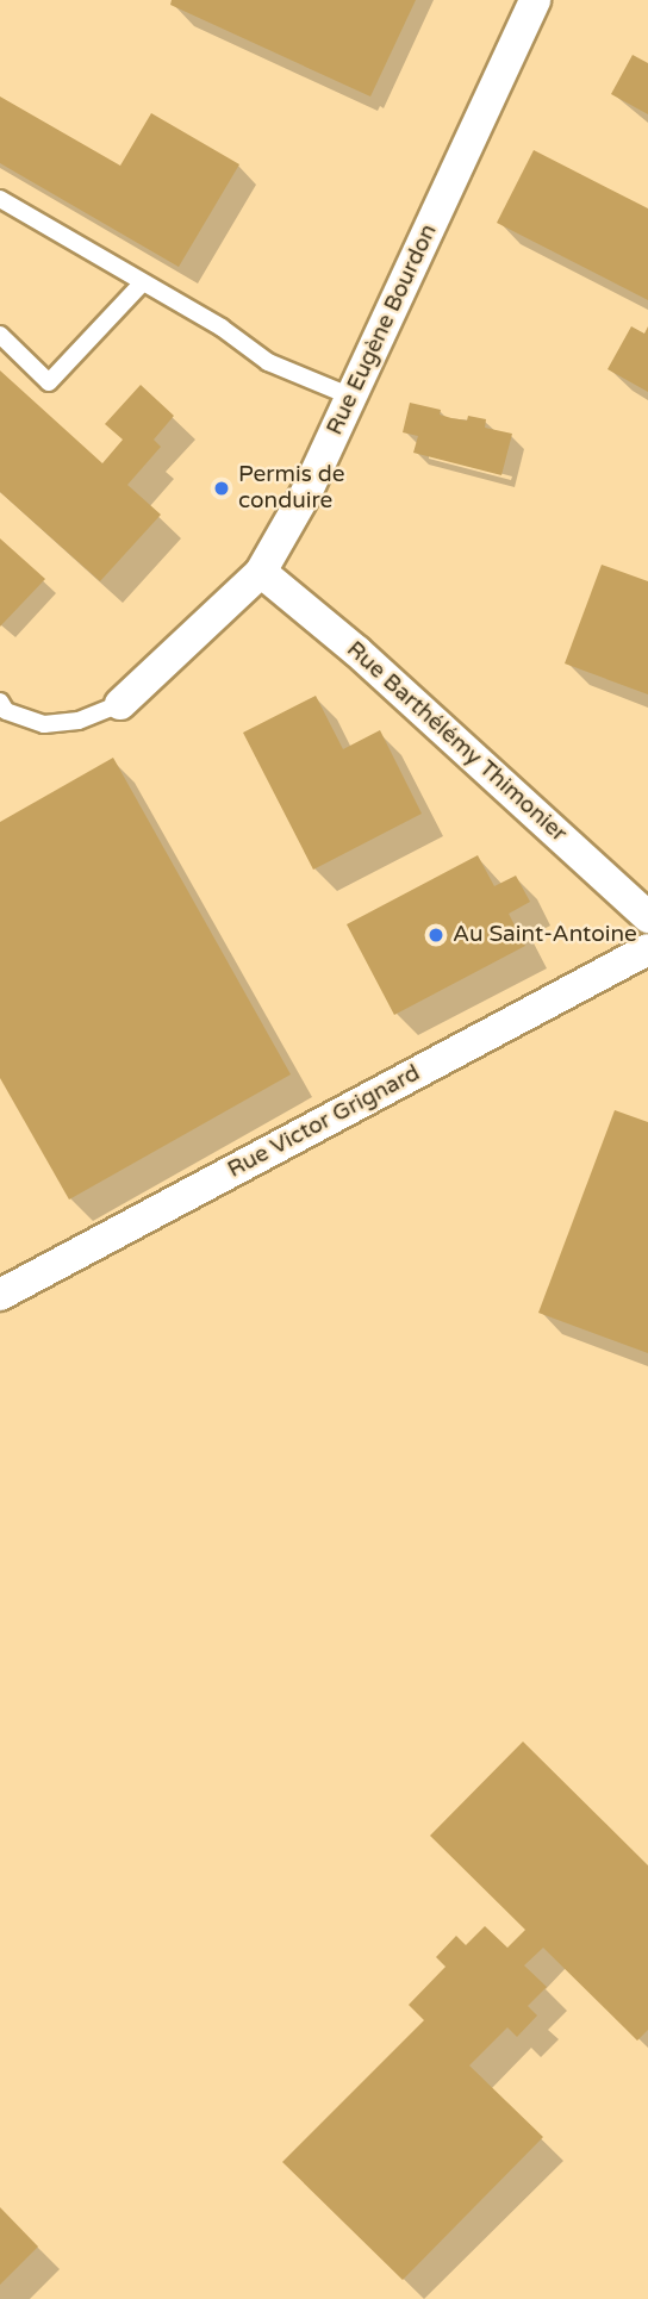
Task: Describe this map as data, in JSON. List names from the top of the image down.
{
  "streets": {
    "street": ["Rue Eugène Bourdon", "Rue Barthélémy Thimonier", "Rue Victor Grignard"]
  },
  "crossings": [
    ["Rue Eugène Bourdon", "Rue Barthélémy Thimonier"]
  ],
  "places": ["Permis de conduire", "Au Saint-Antoine"]
}
